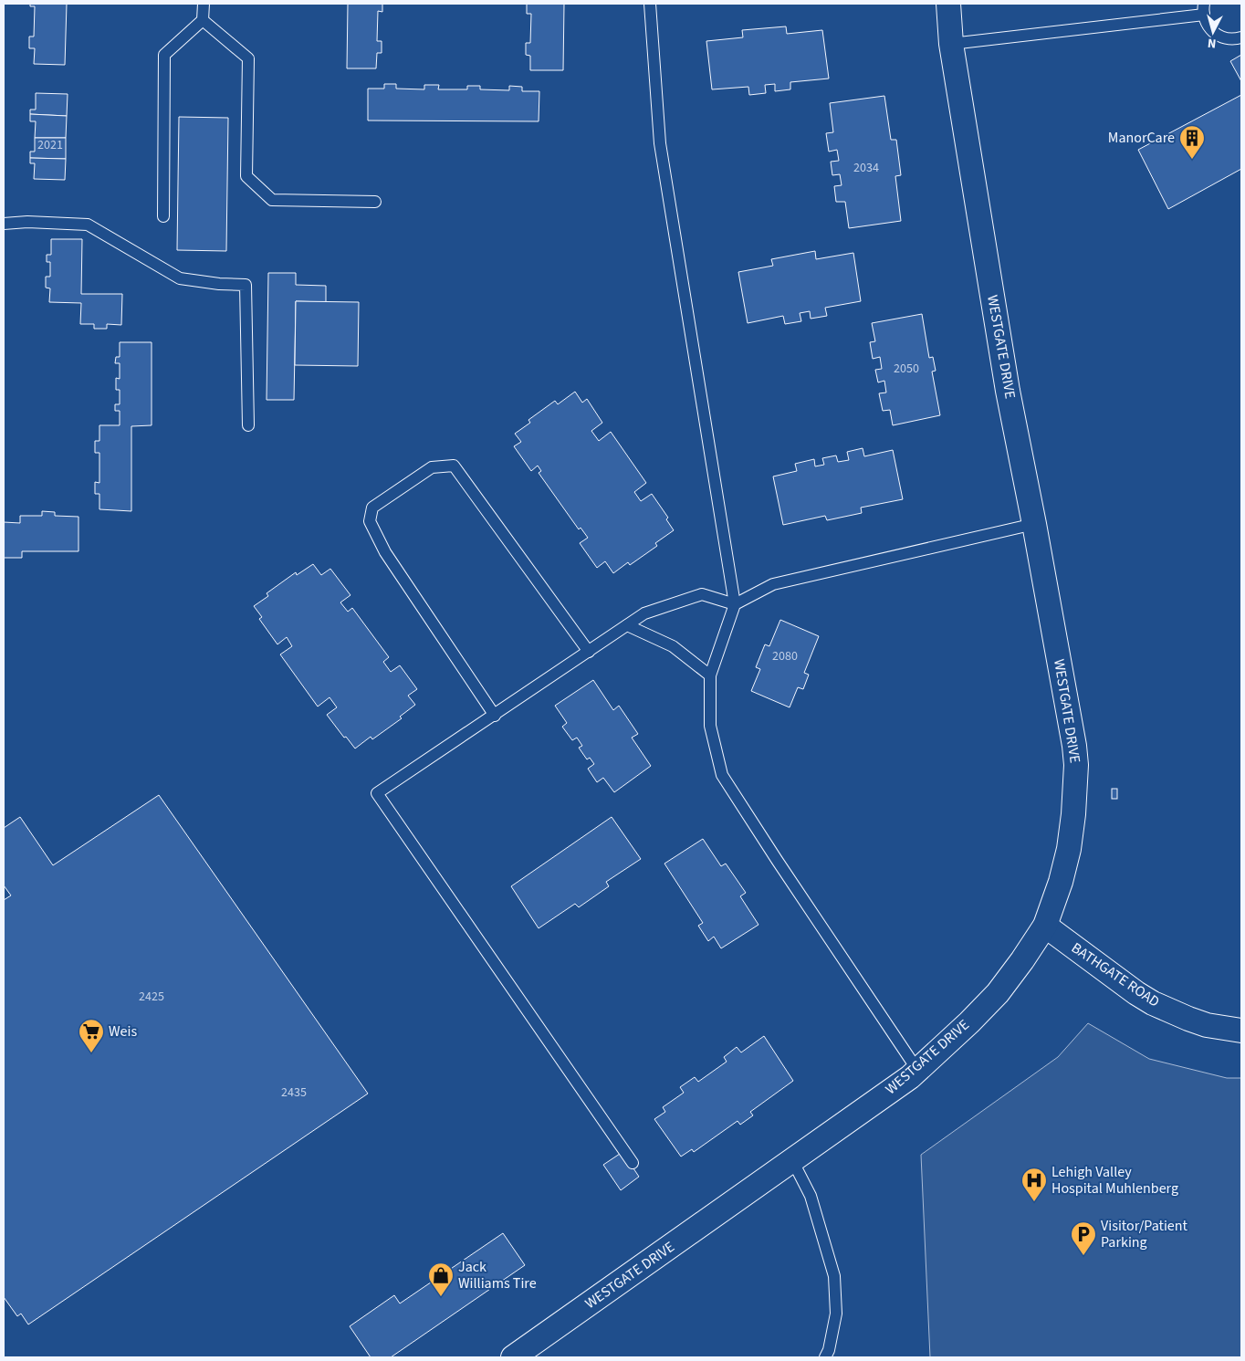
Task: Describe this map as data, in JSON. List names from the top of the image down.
{
  "streets": {
    "street": ["WESTGATE DRIVE", "BATHGATE ROAD"]
  },
  "crossings": [
    ["WESTGATE DRIVE", "BATHGATE ROAD"]
  ],
  "places": {
    "building": ["ManorCare"],
    "supermarket": ["Weis"],
    "hospital": ["Lehigh Valley Hospital Muhlenberg"],
    "parking": ["Visitor/Patient Parking"],
    "shop": ["Jack Williams Tire"]
  },
  "house_numbers": [
    "2021",
    "2034",
    "2050",
    "2080",
    "2425",
    "2435"
  ],
  "north": "bottom"
}
